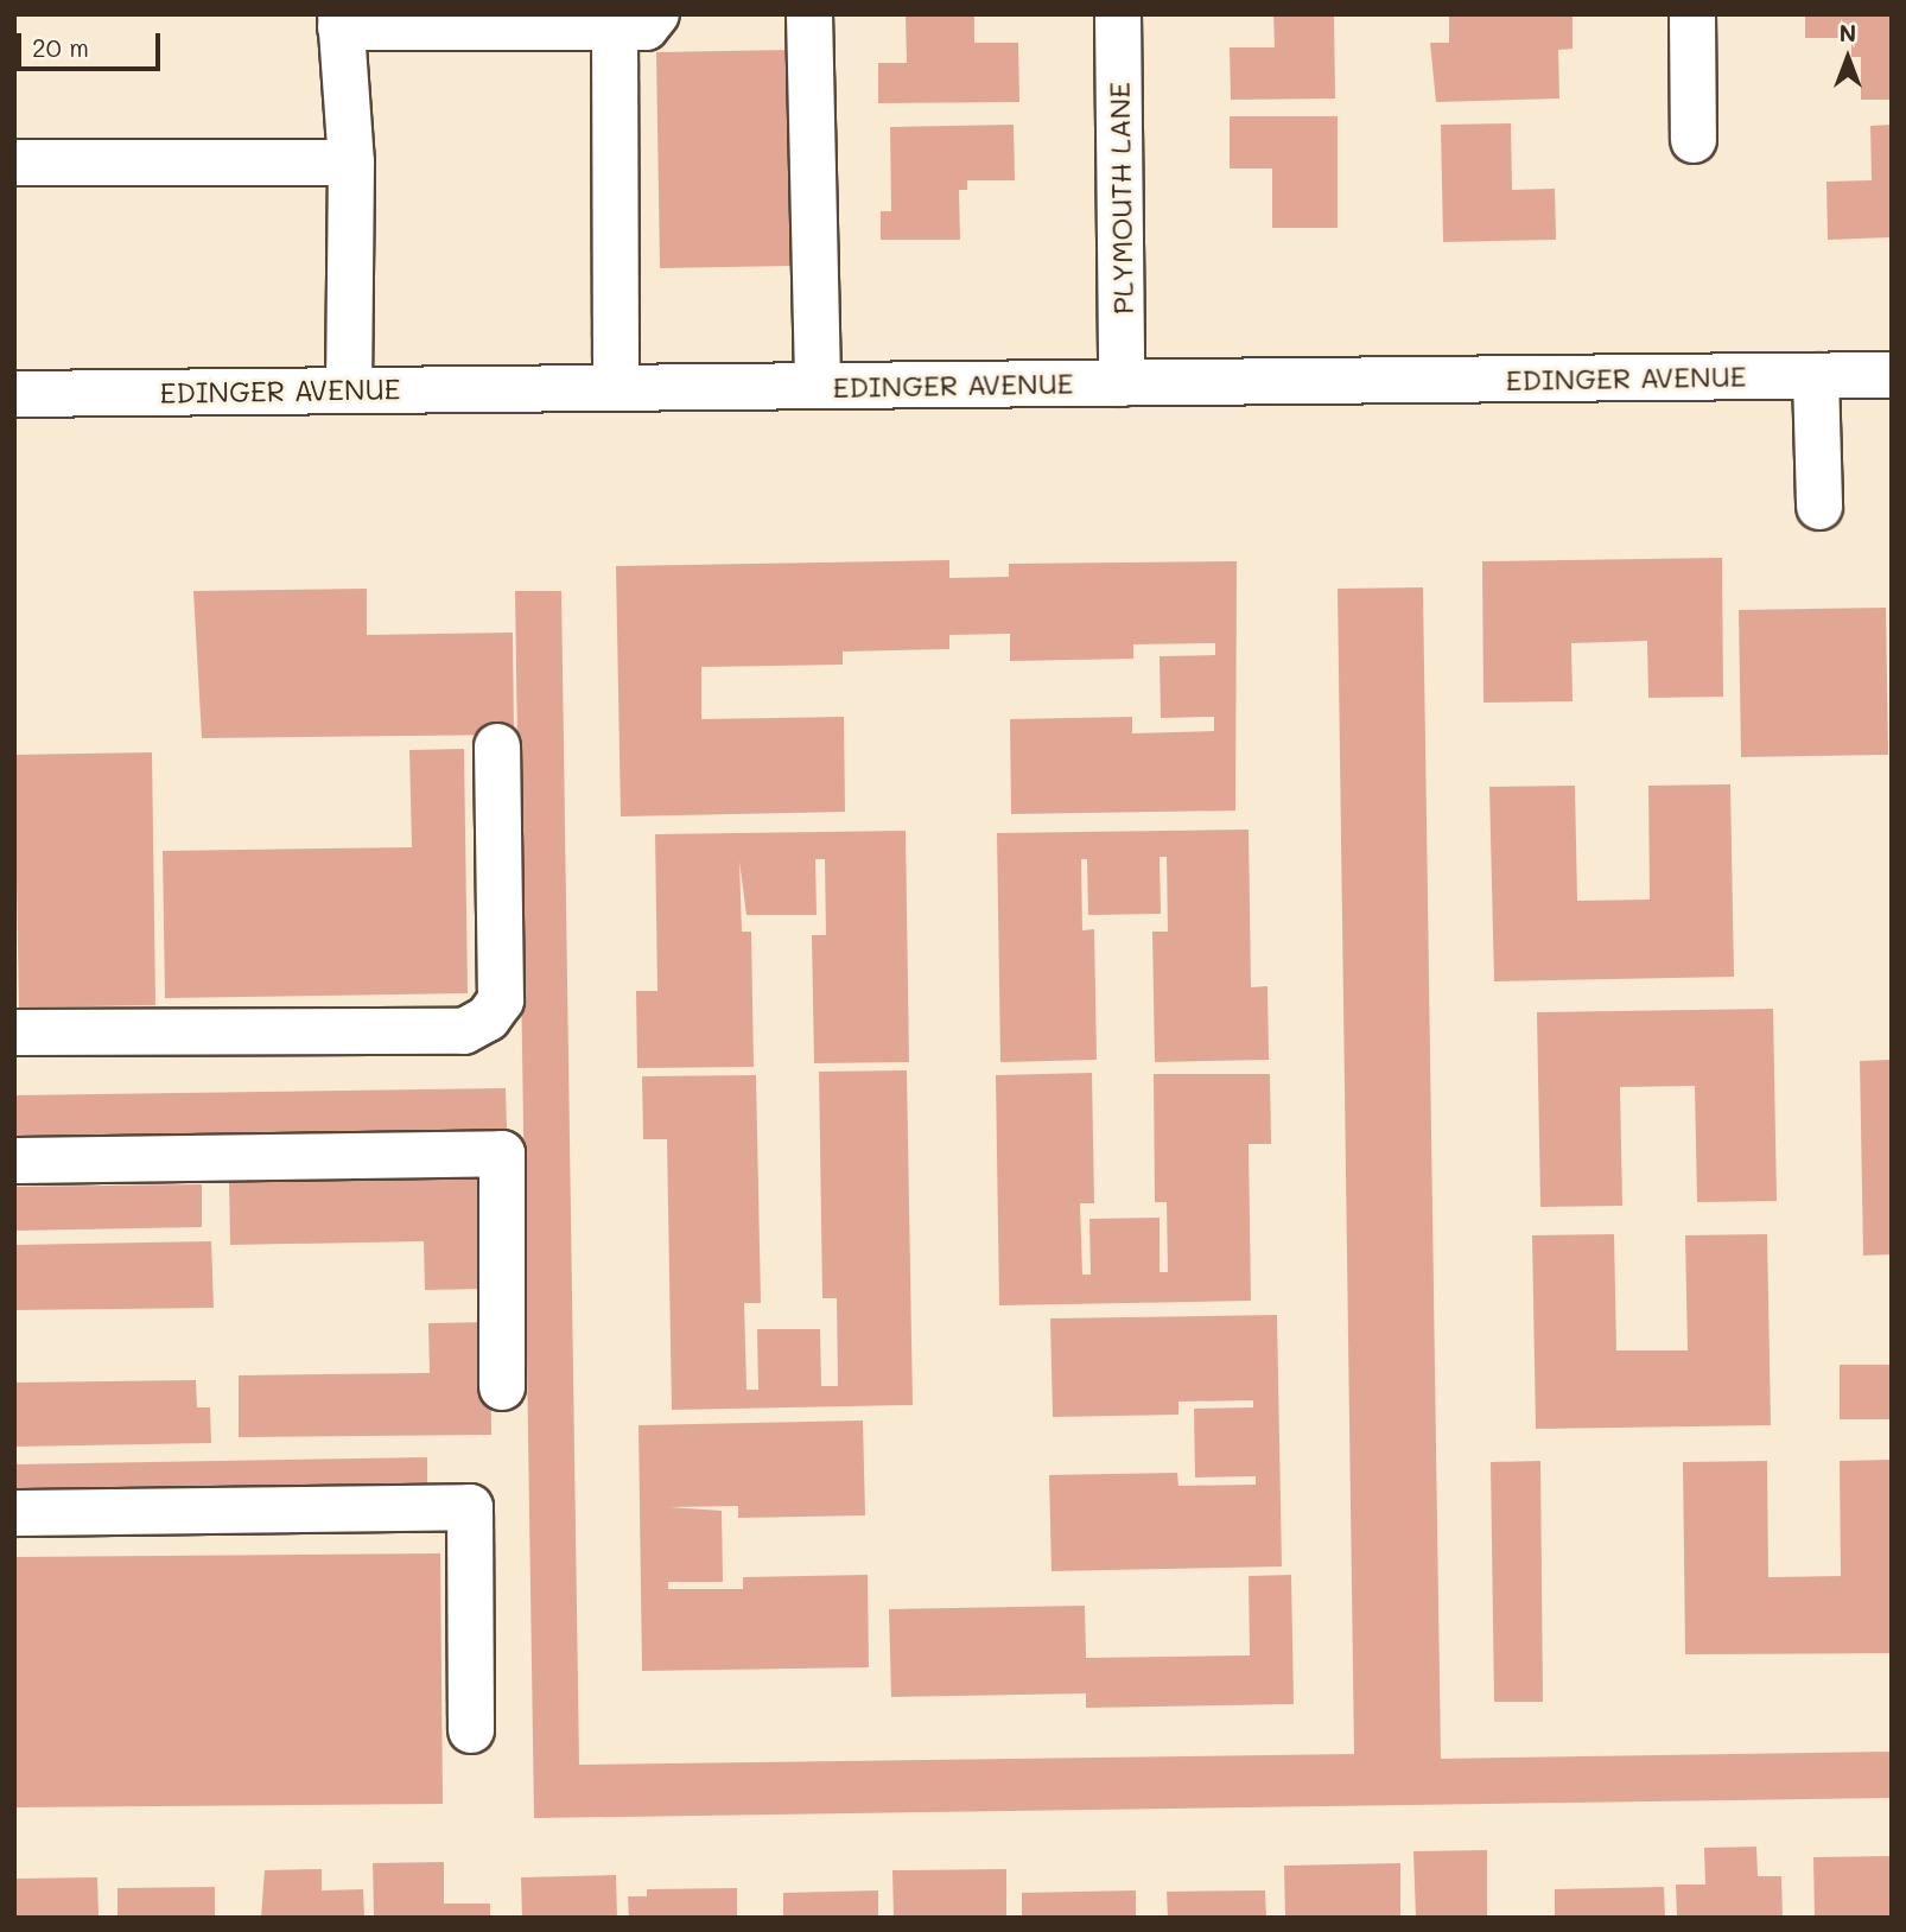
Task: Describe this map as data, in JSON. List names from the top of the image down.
{
  "streets": {
    "main road": ["PLYMOUTH LANE", "EDINGER AVENUE"]
  },
  "crossings": [
    ["PLYMOUTH LANE", "EDINGER AVENUE"]
  ],
  "scale_bar": "20 m",
  "north": "top"
}
